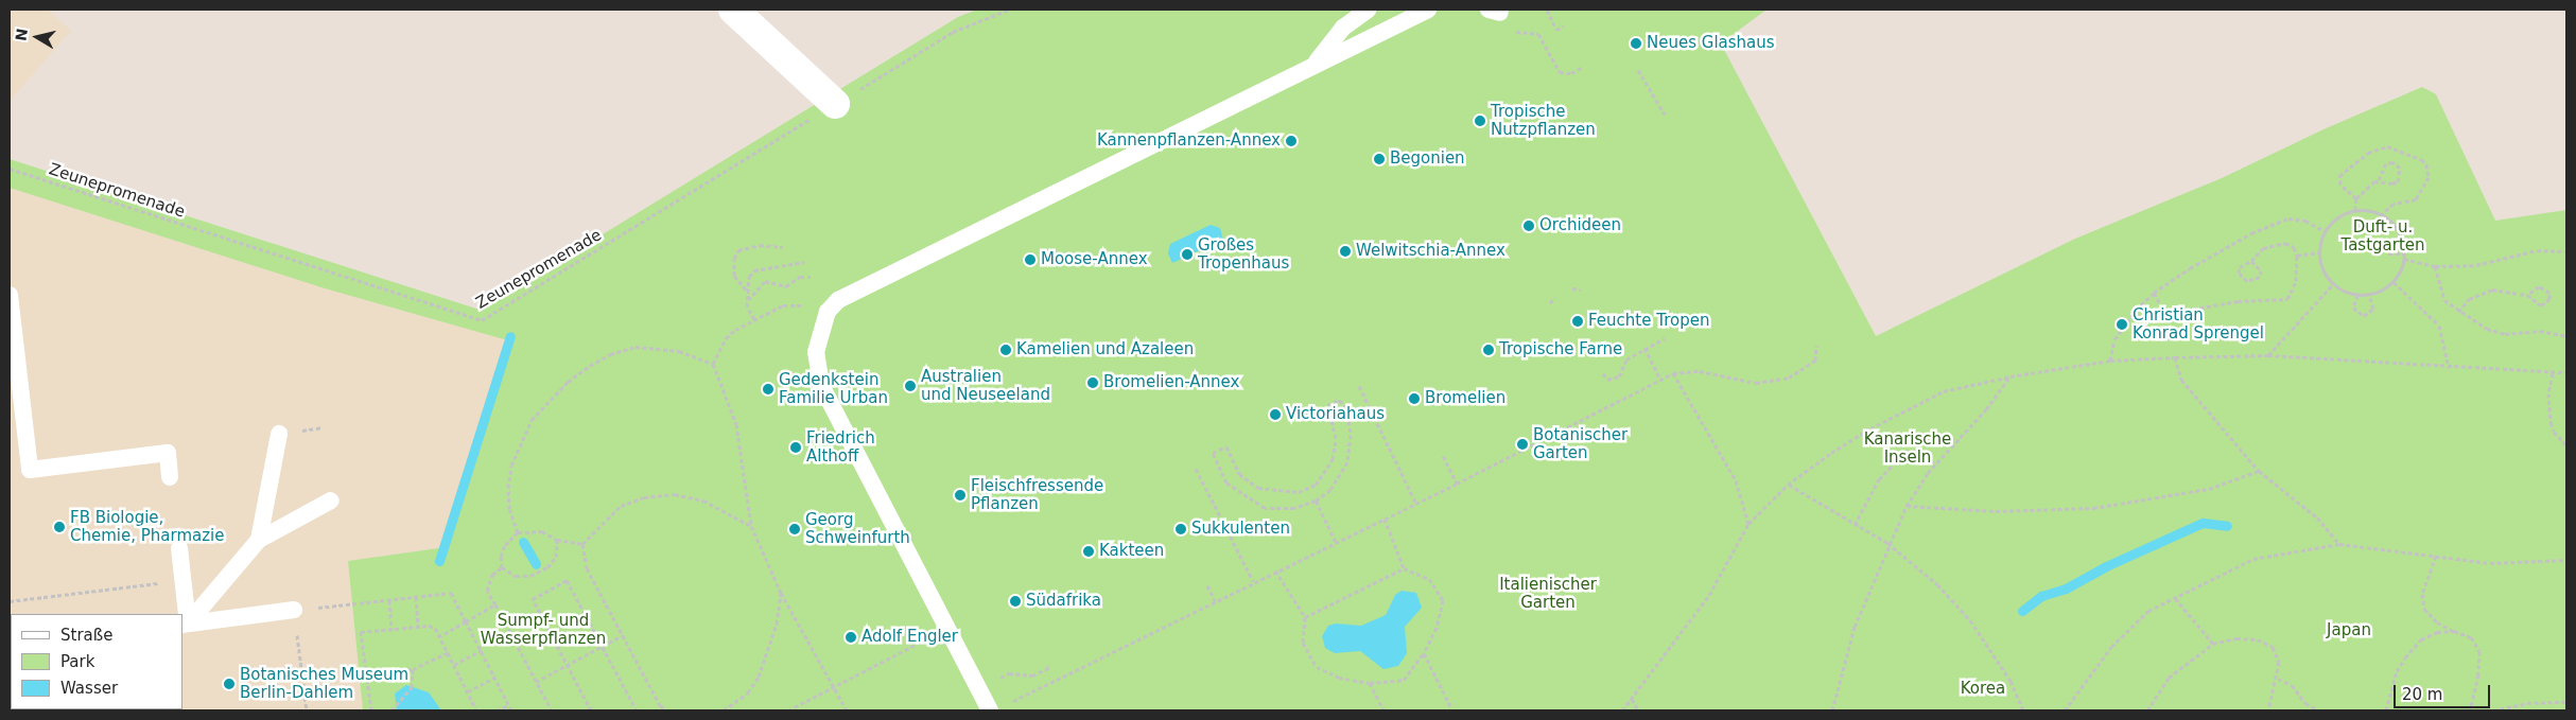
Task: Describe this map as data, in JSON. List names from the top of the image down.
{
  "streets": {
    "path": ["Zeunepromenade"]
  },
  "parks": [
    "Duft- u. Tastgarten",
    "Kanarische Inseln",
    "Italienischer Garten",
    "Sumpf- und Wasserpflanzen",
    "Japan",
    "Korea"
  ],
  "places": [
    "Neues Glashaus",
    "Tropische Nutzpflanzen",
    "Kannenpflanzen-Annex",
    "Begonien",
    "Orchideen",
    "Welwitschia-Annex",
    "Großes Tropenhaus",
    "Moose-Annex",
    "Feuchte Tropen",
    "Christian Konrad Sprengel",
    "Kamelien und Azaleen",
    "Tropische Farne",
    "Bromelien-Annex",
    "Australien und Neuseeland",
    "Gedenkstein Familie Urban",
    "Bromelien",
    "Victoriahaus",
    "Botanischer Garten",
    "Friedrich Althoff",
    "Fleischfressende Pflanzen",
    "FB Biologie, Chemie, Pharmazie",
    "Georg Schweinfurth",
    "Sukkulenten",
    "Kakteen",
    "Südafrika",
    "Adolf Engler",
    "Botanisches Museum Berlin-Dahlem"
  ],
  "legend": ["Straße", "Park", "Wasser"],
  "scale_bar": "20 m",
  "north": "left"
}
